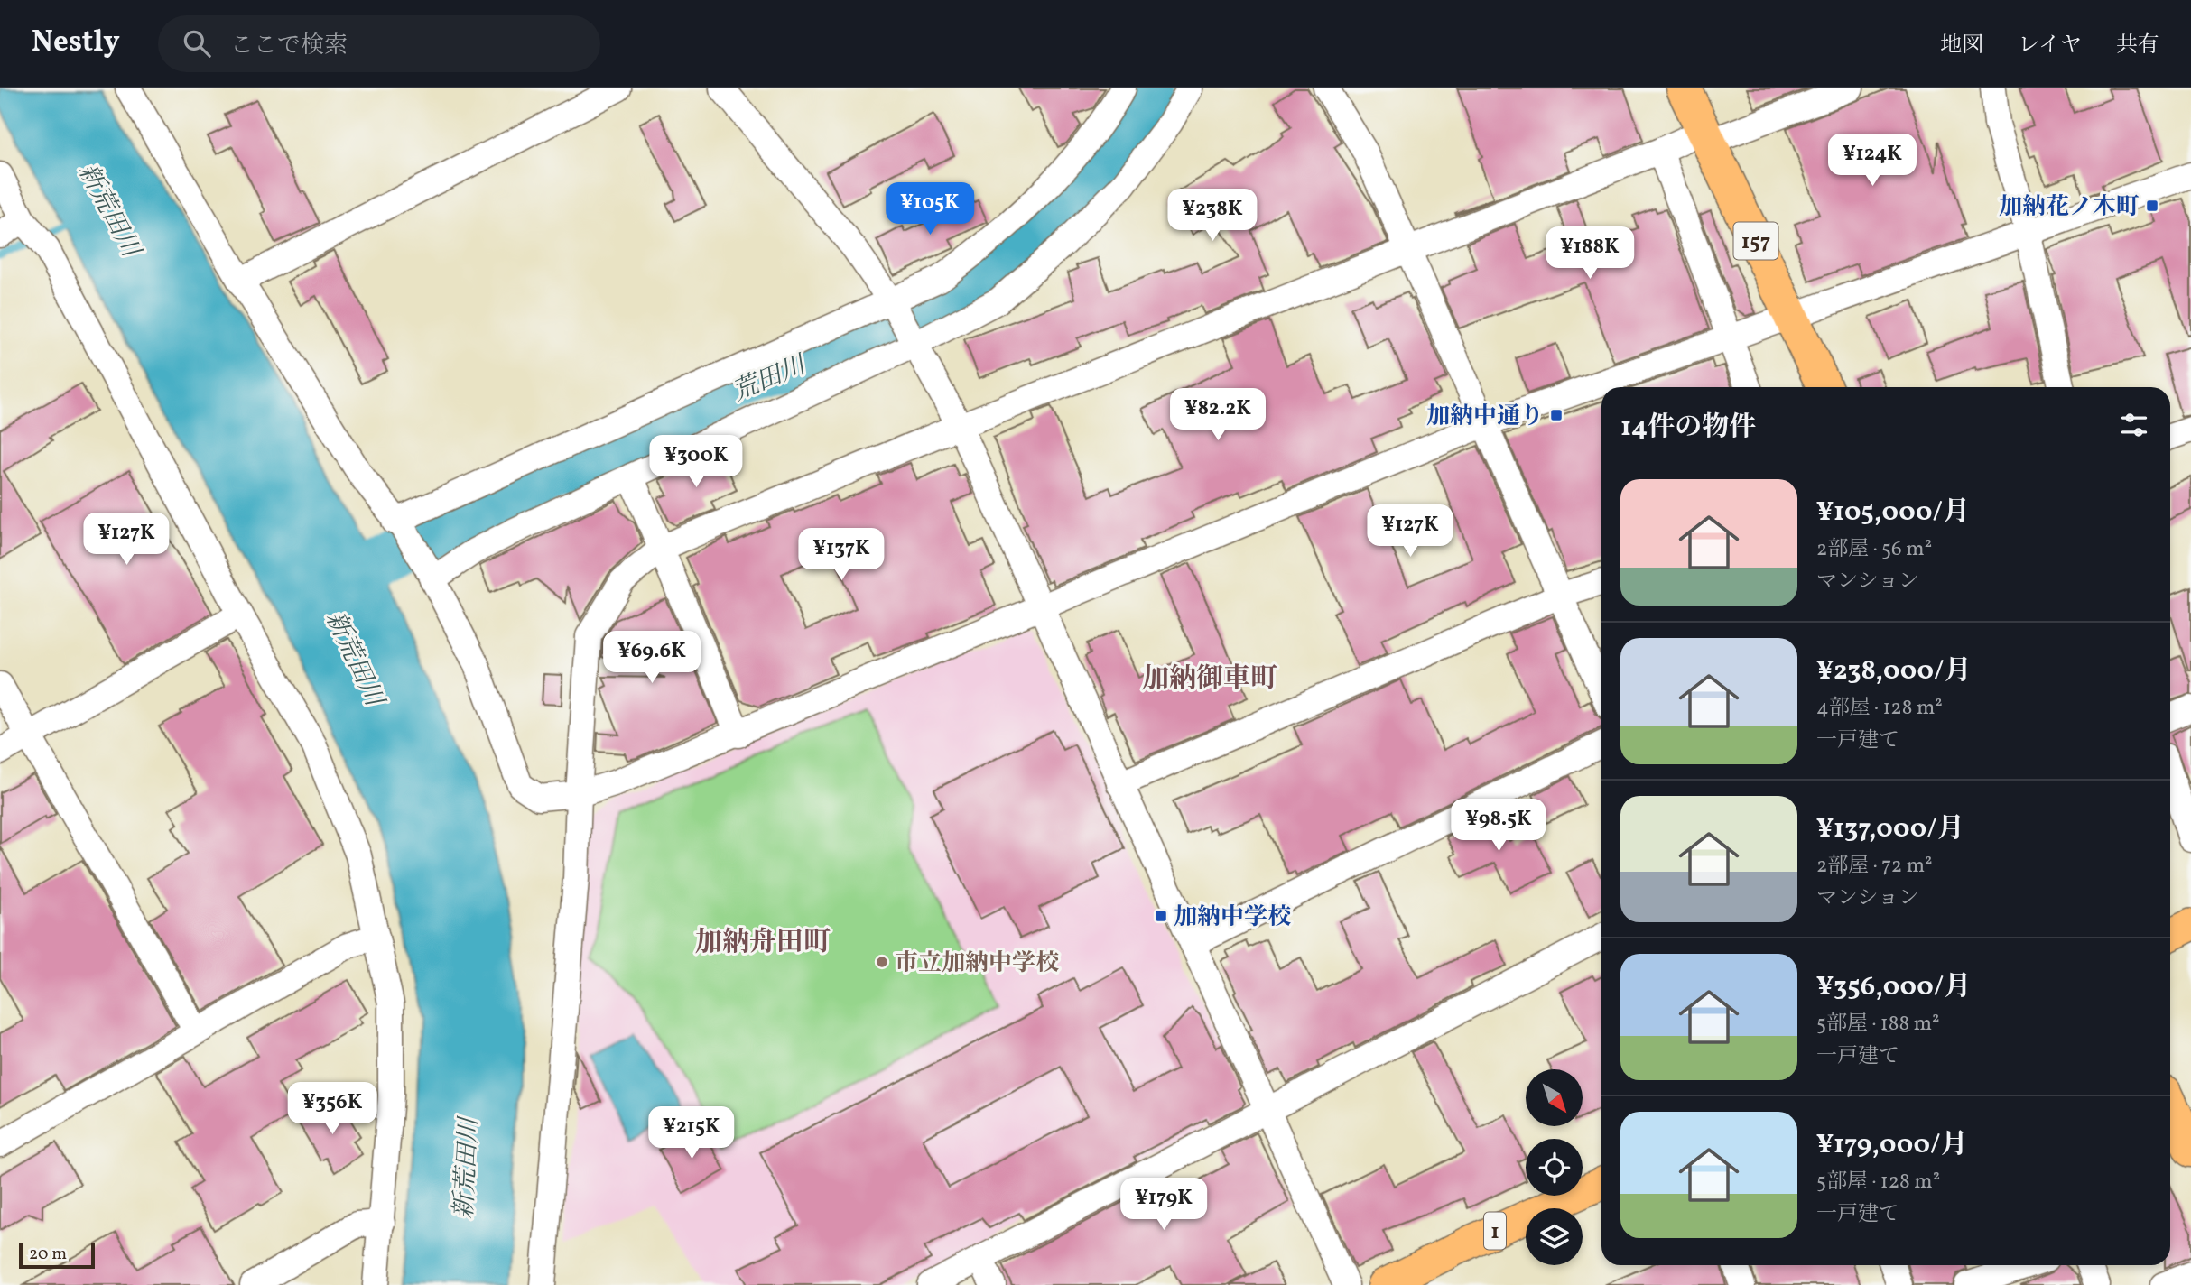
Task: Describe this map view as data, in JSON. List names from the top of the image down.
{
  "streets": {
    "highway": ["157"],
    "main road": ["1"]
  },
  "districts": ["加納御車町", "加納舟田町"],
  "water": ["新荒田川", "荒田川"],
  "places": {
    "transit": ["加納花ノ木町", "加納中通り", "加納中学校"],
    "other": ["市立加納中学校"]
  },
  "scale_bar": "20 m",
  "north": "bottom right",
  "page": {
    "header": "Nestly",
    "search": "ここで検索",
    "nav": ["地図", "レイヤ", "共有"],
    "price": [
      "¥124K",
      "¥105K",
      "¥238K",
      "¥188K",
      "¥82.2K",
      "¥300K",
      "¥127K",
      "¥127K",
      "¥137K",
      "¥69.6K",
      "¥98.5K",
      "¥356K",
      "¥215K",
      "¥179K"
    ],
    "heading": "14件の物件",
    "list": [
      {
        "name": "¥105,000/月",
        "note": "2部屋 · 56 m² · マンション"
      },
      {
        "name": "¥238,000/月",
        "note": "4部屋 · 128 m² · 一戸建て"
      },
      {
        "name": "¥137,000/月",
        "note": "2部屋 · 72 m² · マンション"
      },
      {
        "name": "¥356,000/月",
        "note": "5部屋 · 188 m² · 一戸建て"
      },
      {
        "name": "¥179,000/月",
        "note": "5部屋 · 128 m² · 一戸建て"
      }
    ],
    "scale": "20 m"
  }
}
